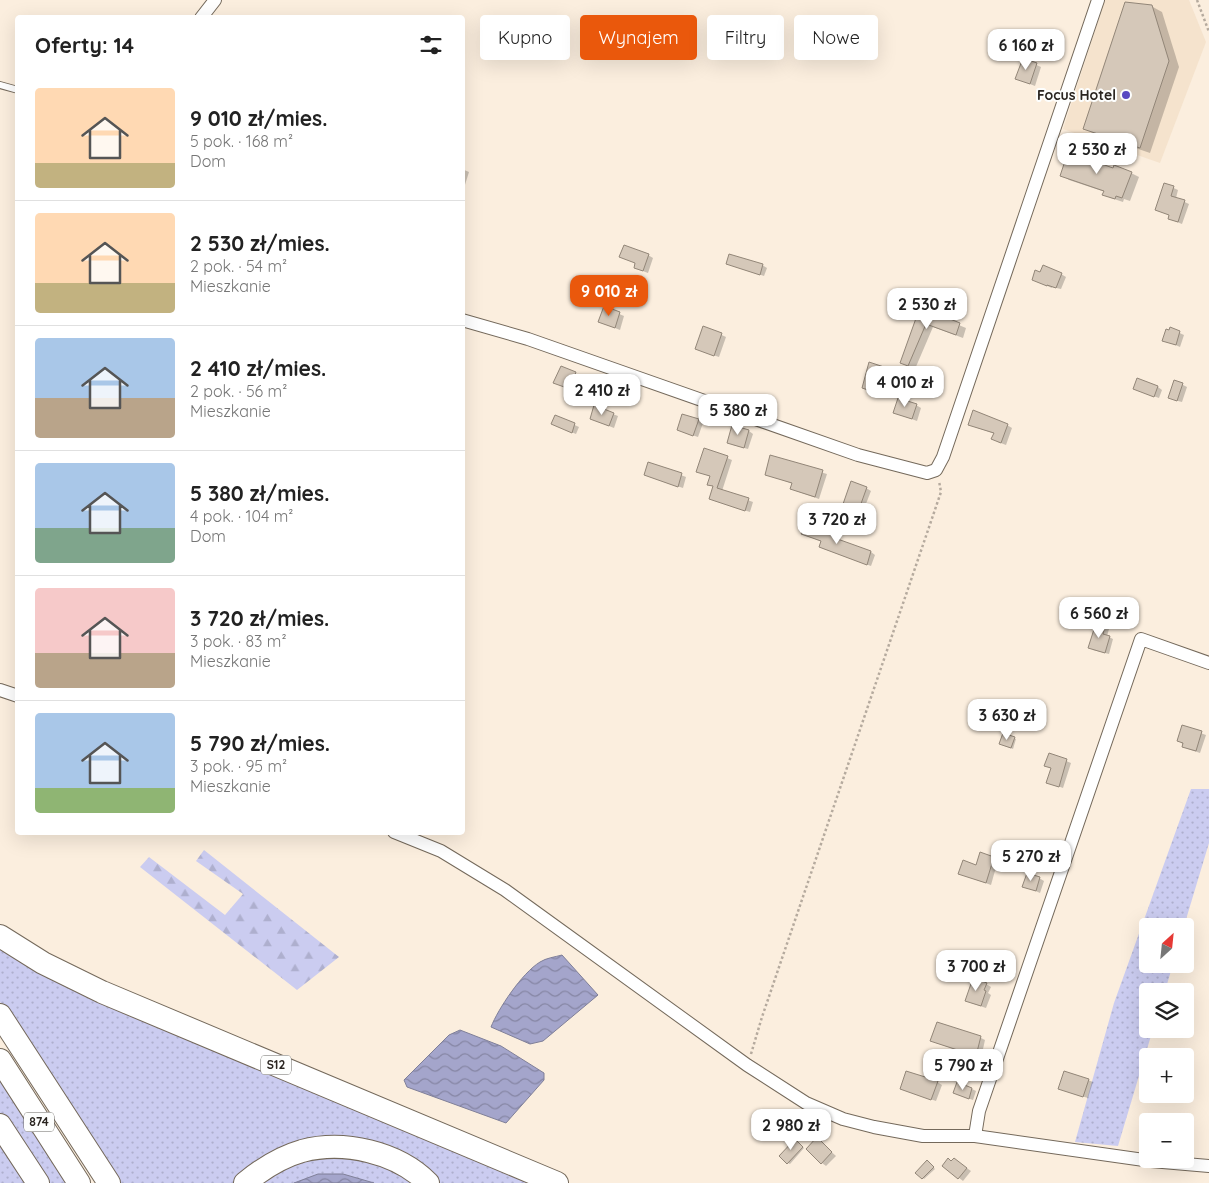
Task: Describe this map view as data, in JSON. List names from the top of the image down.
{
  "streets": {
    "highway": ["S12", "874"]
  },
  "places": ["Focus Hotel"],
  "north": "top right",
  "page": {
    "chip": [
      "Kupno",
      "Wynajem",
      "Filtry",
      "Nowe"
    ],
    "heading": "Oferty: 14",
    "price": [
      "6 160 zł",
      "2 530 zł",
      "9 010 zł",
      "2 530 zł",
      "4 010 zł",
      "2 410 zł",
      "5 380 zł",
      "3 720 zł",
      "6 560 zł",
      "3 630 zł",
      "5 270 zł",
      "3 700 zł",
      "5 790 zł",
      "2 980 zł"
    ],
    "list": [
      {
        "name": "9 010 zł/mies.",
        "note": "5 pok. · 168 m² · Dom"
      },
      {
        "name": "2 530 zł/mies.",
        "note": "2 pok. · 54 m² · Mieszkanie"
      },
      {
        "name": "2 410 zł/mies.",
        "note": "2 pok. · 56 m² · Mieszkanie"
      },
      {
        "name": "5 380 zł/mies.",
        "note": "4 pok. · 104 m² · Dom"
      },
      {
        "name": "3 720 zł/mies.",
        "note": "3 pok. · 83 m² · Mieszkanie"
      },
      {
        "name": "5 790 zł/mies.",
        "note": "3 pok. · 95 m² · Mieszkanie"
      }
    ],
    "map_buttons": ["+", "−"]
  }
}
